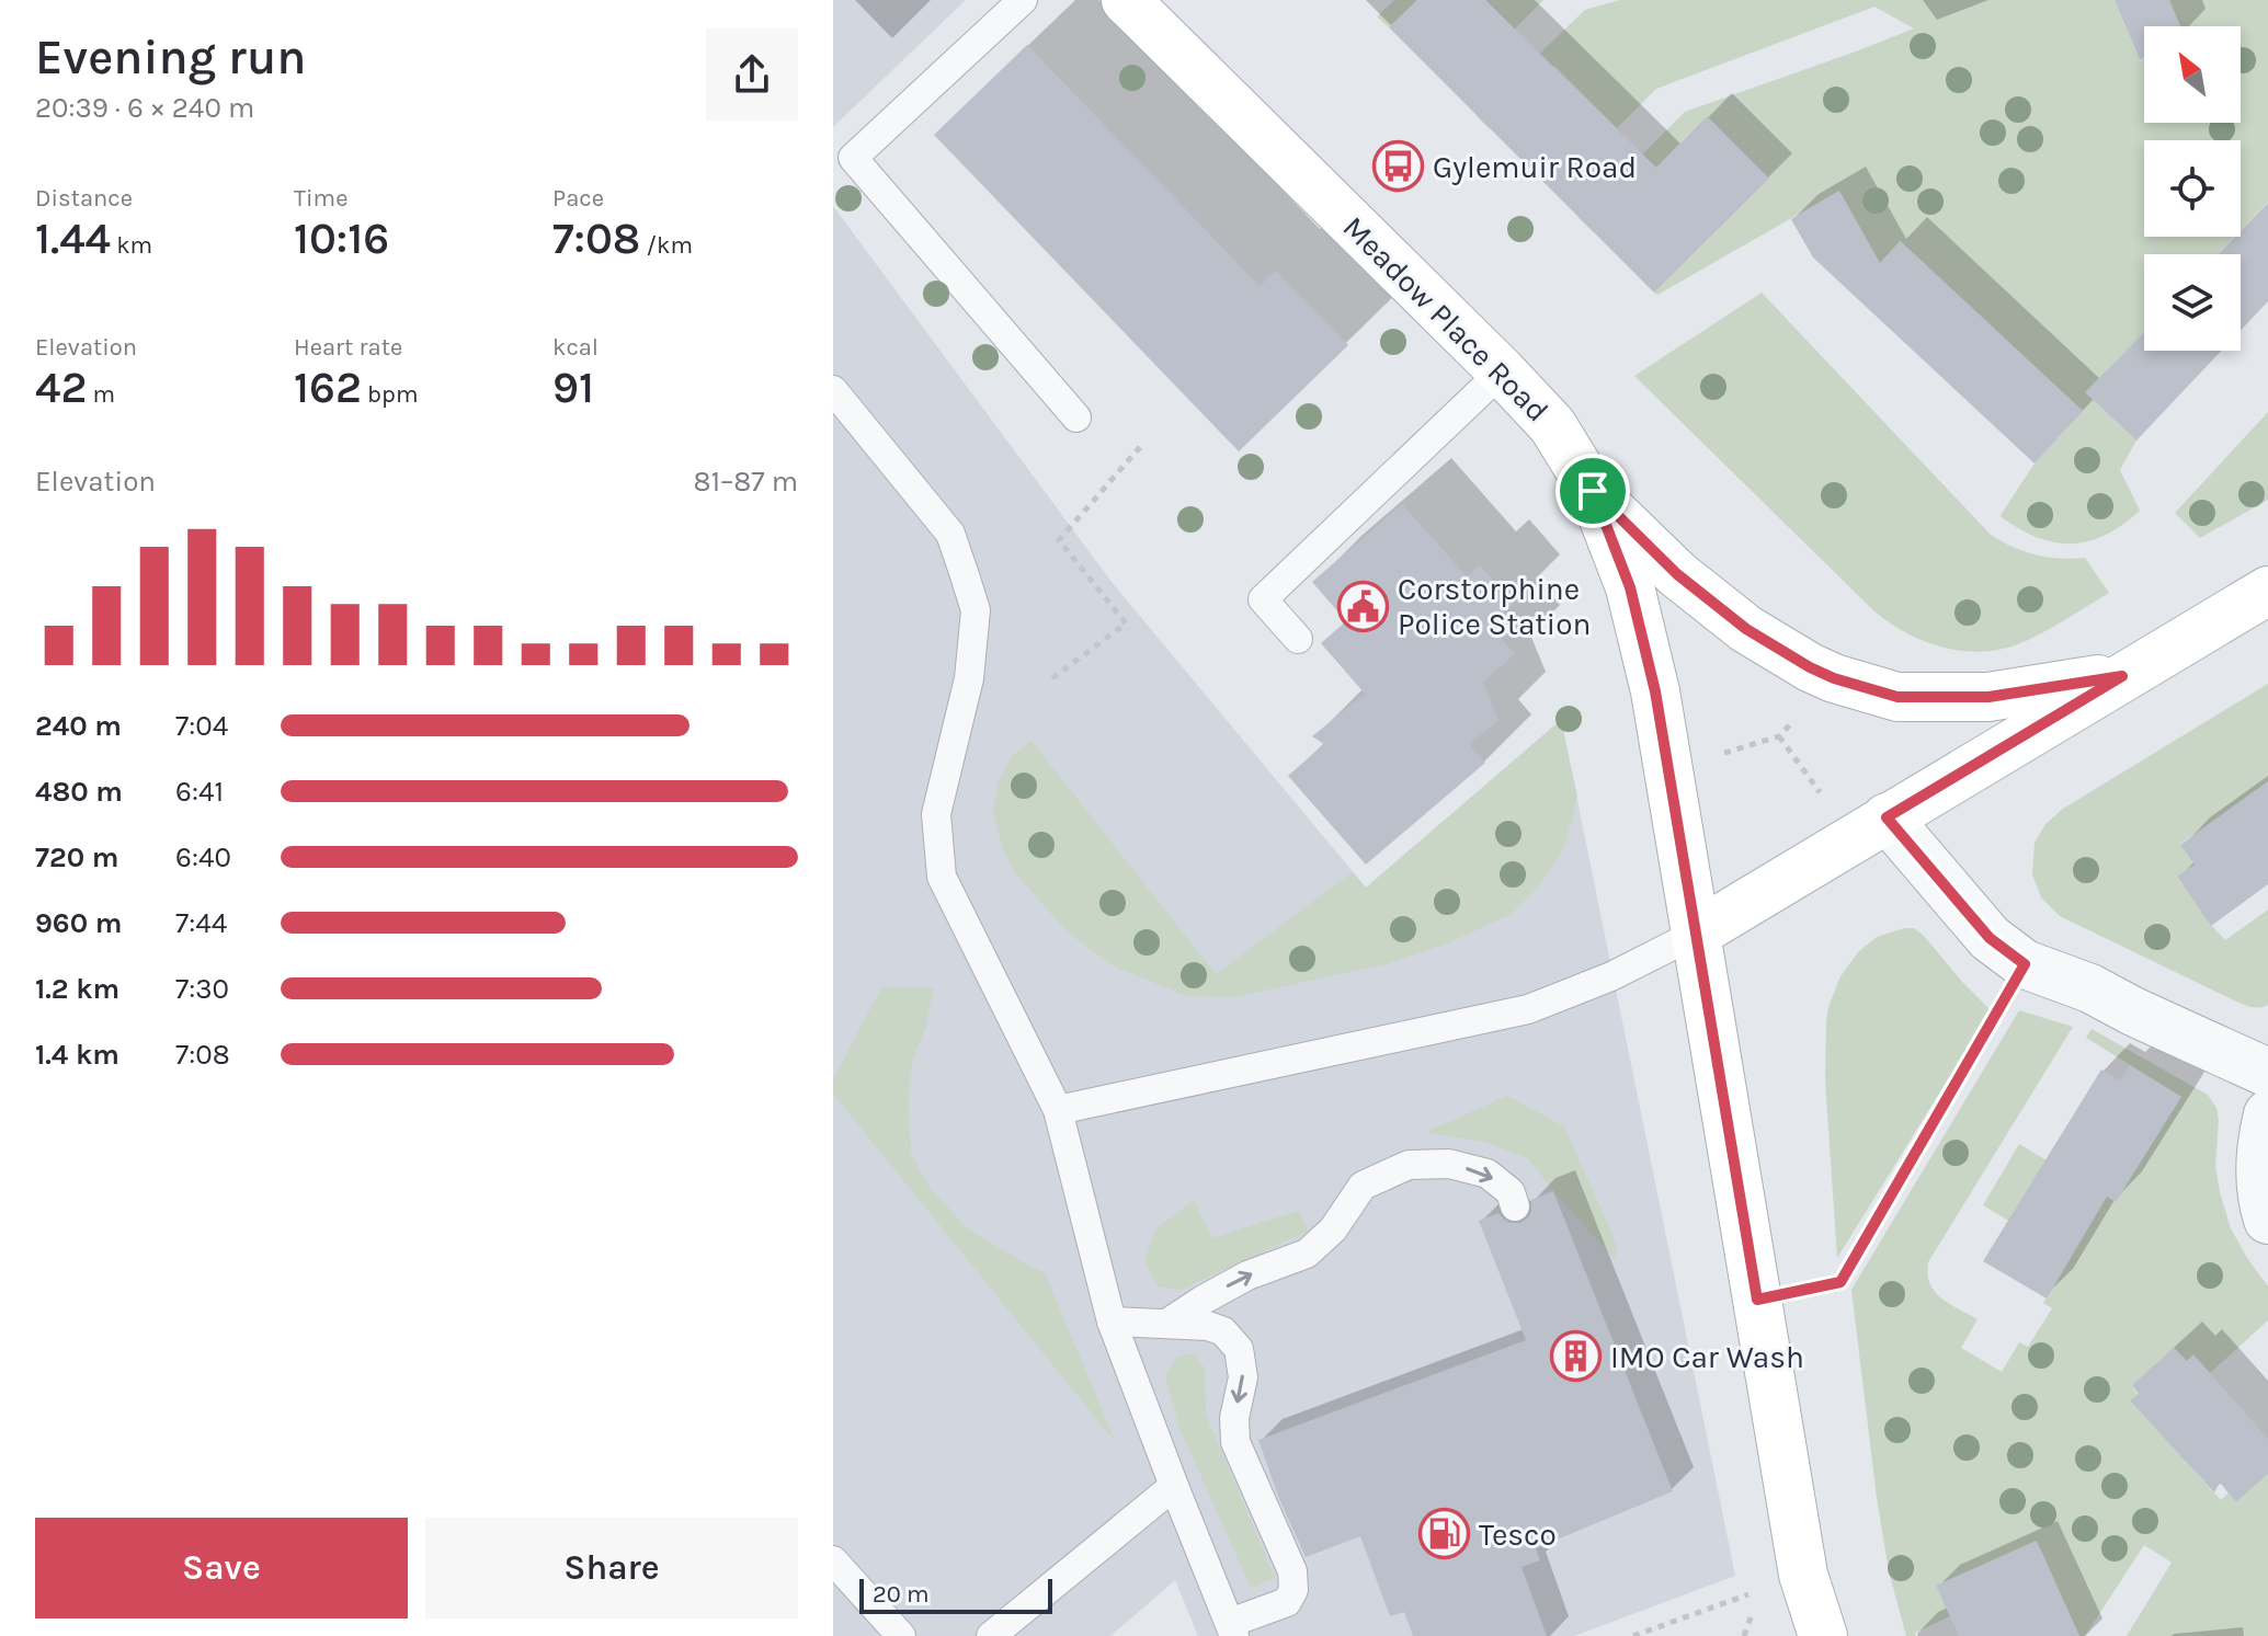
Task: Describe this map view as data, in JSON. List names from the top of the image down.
{
  "streets": {
    "main road": ["Meadow Place Road"]
  },
  "places": {
    "bus stop": ["Gylemuir Road"],
    "public building": ["Corstorphine Police Station"],
    "building": ["IMO Car Wash"],
    "fuel station": ["Tesco"]
  },
  "scale_bar": "20 m",
  "north": "top left",
  "page": {
    "heading": ["Evening run", "20:39 · 6 × 240 m"],
    "stats": [
      ["Distance", "1.44 km"],
      ["Time", "10:16"],
      ["Pace", "7:08 /km"],
      ["Elevation", "42 m"],
      ["Heart rate", "162 bpm"],
      ["kcal", "91"]
    ],
    "chart": ["Elevation", "81–87 m"],
    "list": [
      {
        "name": "240 m",
        "note": "7:04"
      },
      {
        "name": "480 m",
        "note": "6:41"
      },
      {
        "name": "720 m",
        "note": "6:40"
      },
      {
        "name": "960 m",
        "note": "7:44"
      },
      {
        "name": "1.2 km",
        "note": "7:30"
      },
      {
        "name": "1.4 km",
        "note": "7:08"
      }
    ],
    "buttons": ["Save", "Share"],
    "scale": "20 m"
  }
}
